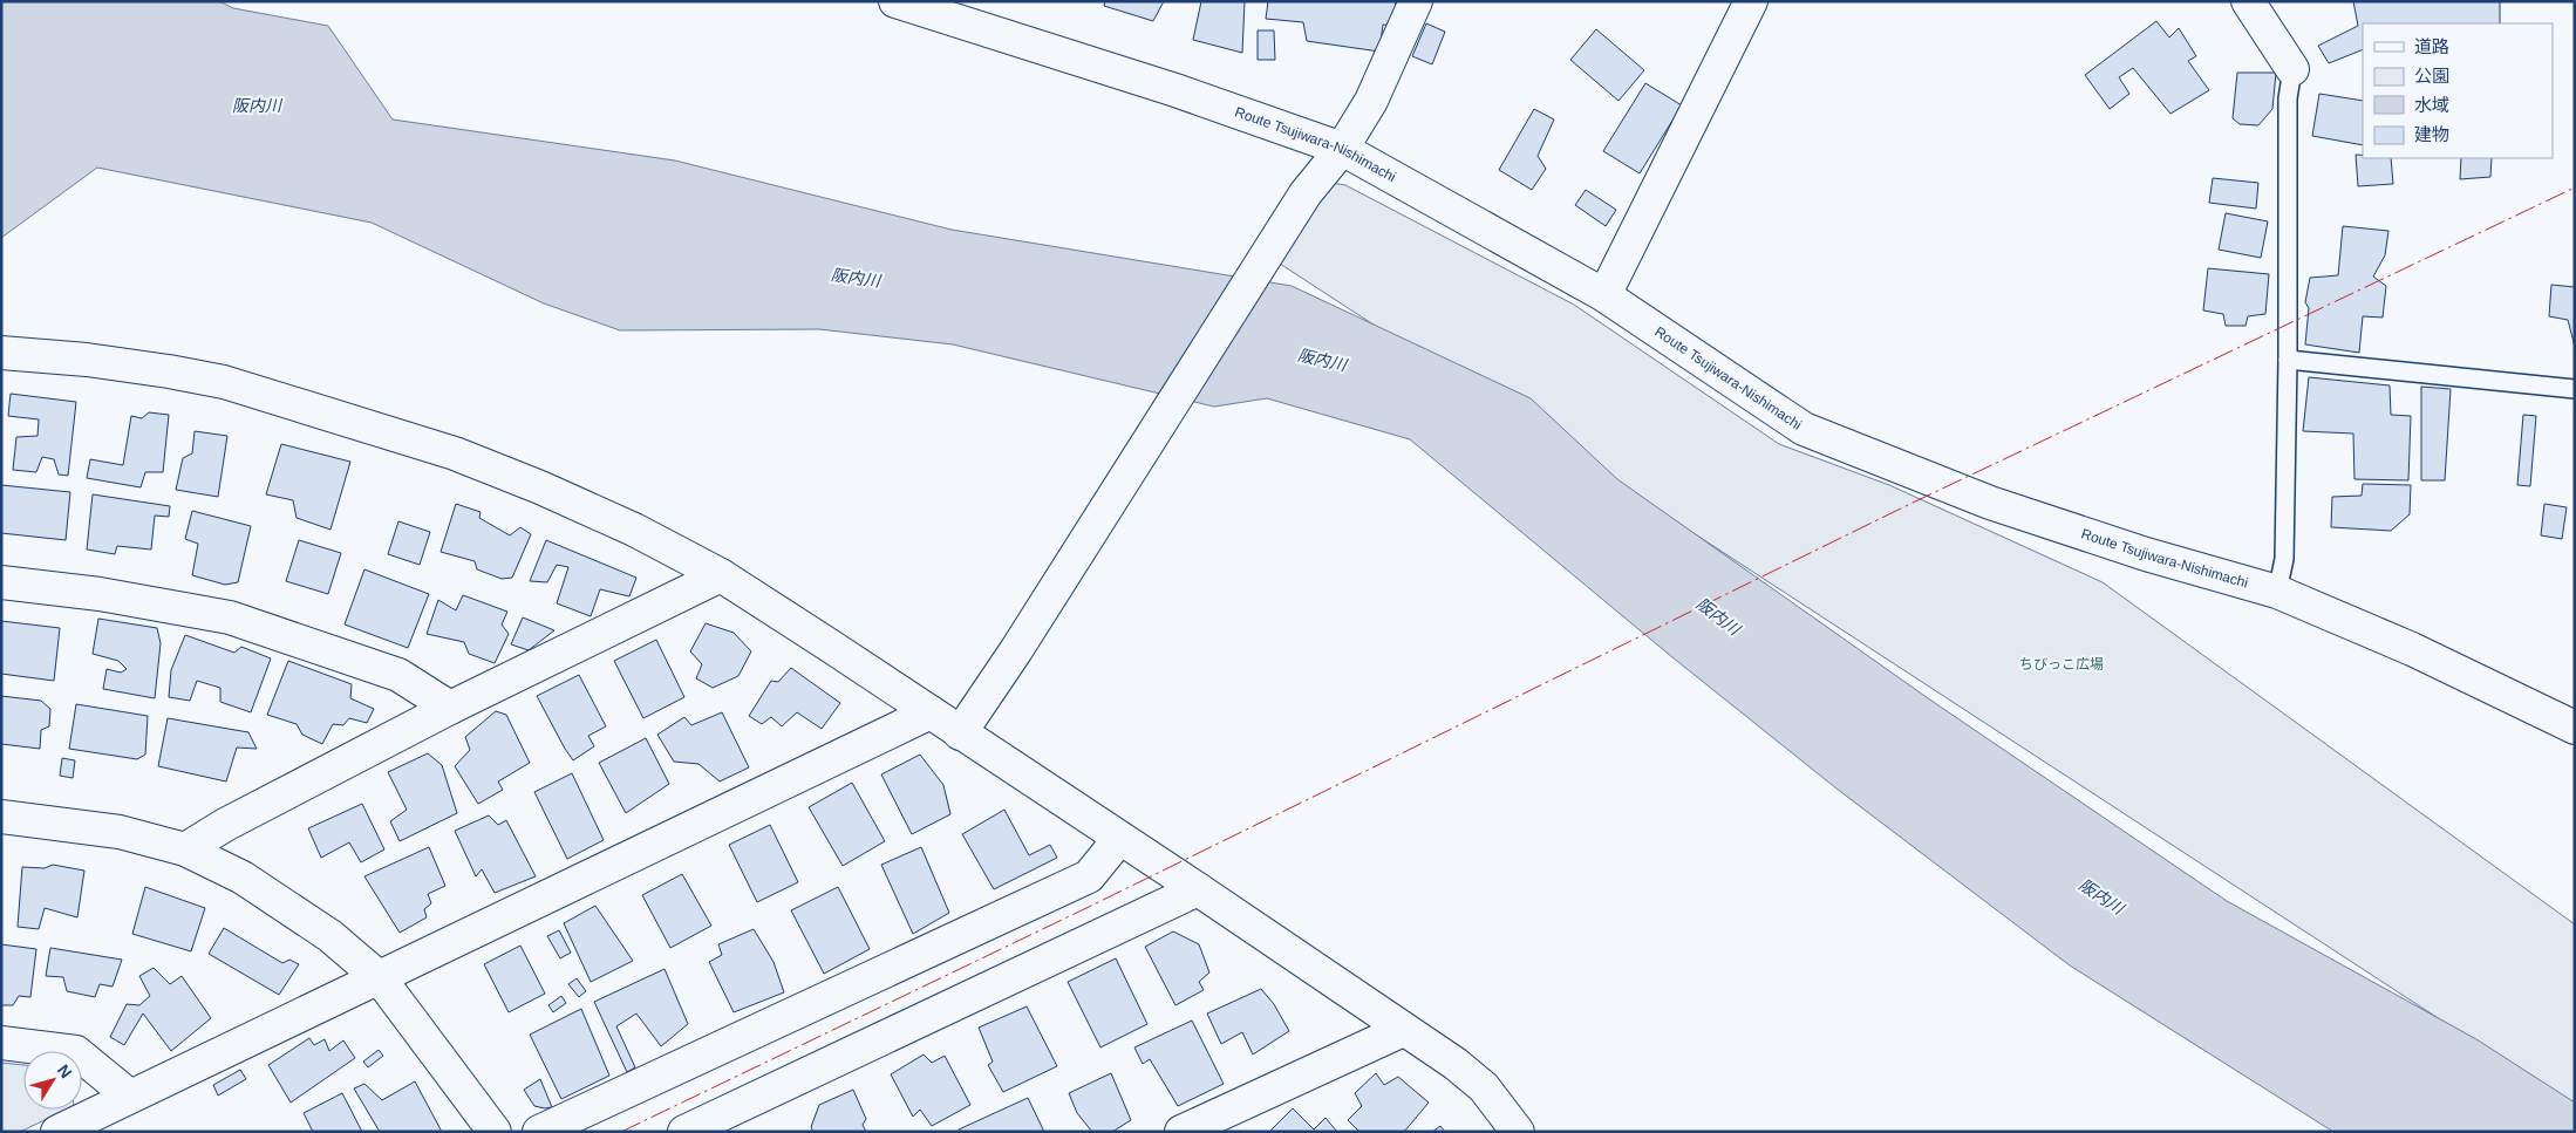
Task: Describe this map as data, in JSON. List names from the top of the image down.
{
  "streets": {
    "street": ["Route Tsujiwara-Nishimachi"]
  },
  "water": ["阪内川"],
  "parks": ["ちびっこ広場"],
  "legend": [
    "道路",
    "公園",
    "水域",
    "建物"
  ],
  "north": "top right"
}
